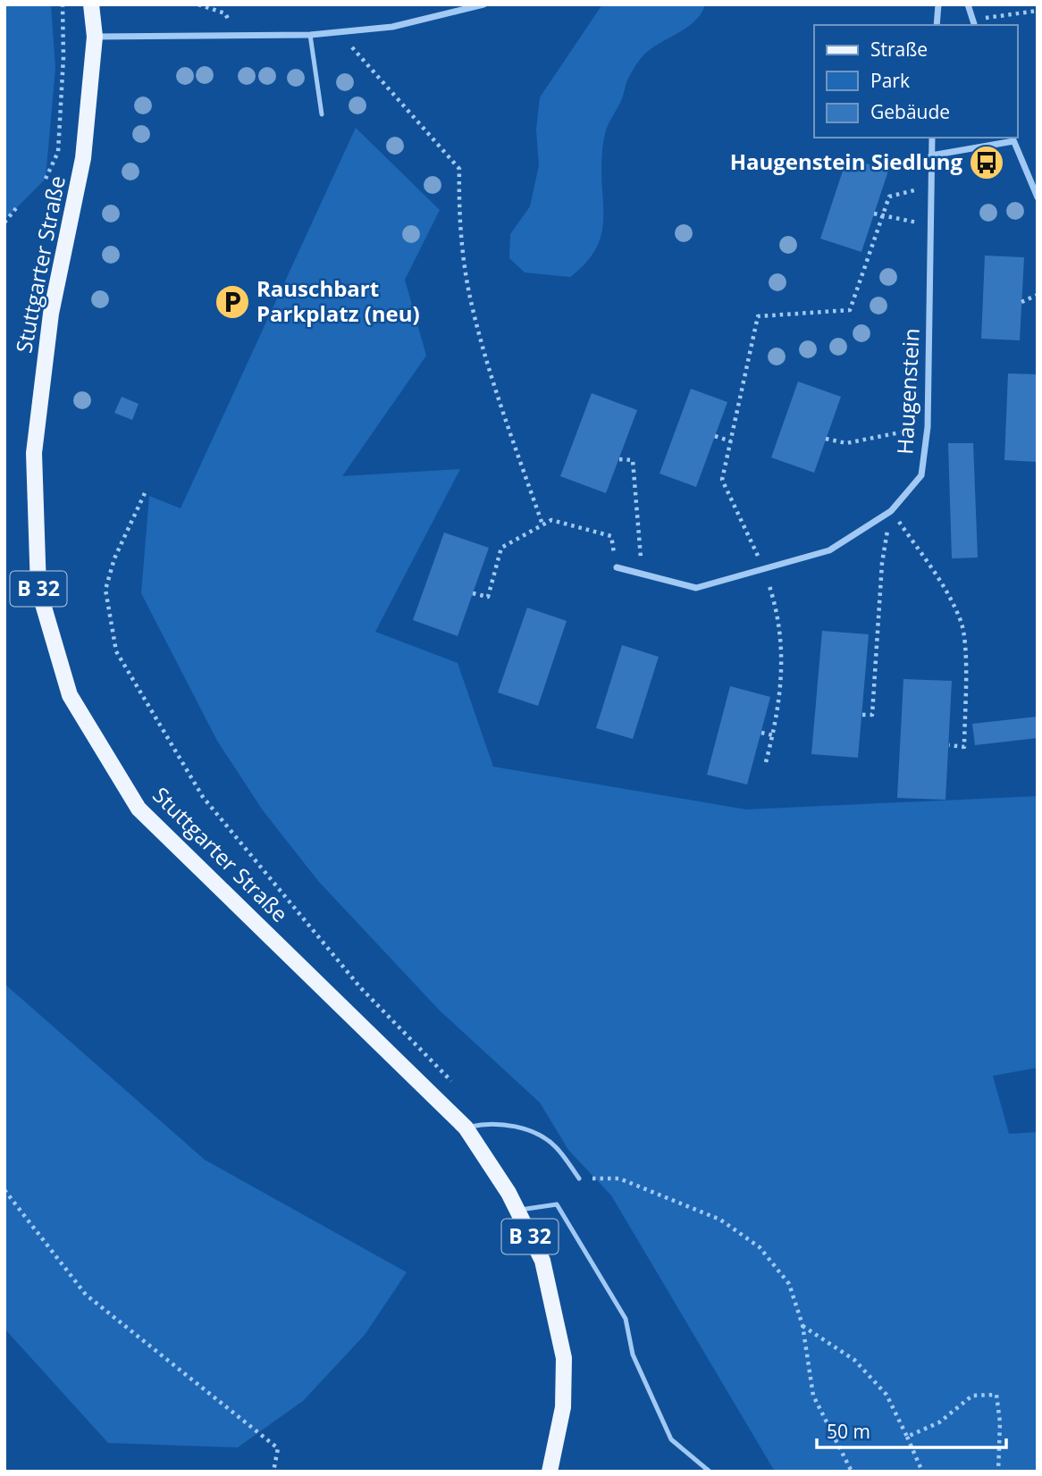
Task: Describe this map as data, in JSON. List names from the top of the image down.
{
  "streets": {
    "main road": ["Stuttgarter Straße", "B 32"],
    "street": ["Haugenstein"]
  },
  "places": {
    "bus stop": ["Haugenstein Siedlung"],
    "parking": ["Rauschbart Parkplatz (neu)"]
  },
  "legend": ["Straße", "Park", "Gebäude"],
  "scale_bar": "50 m"
}
